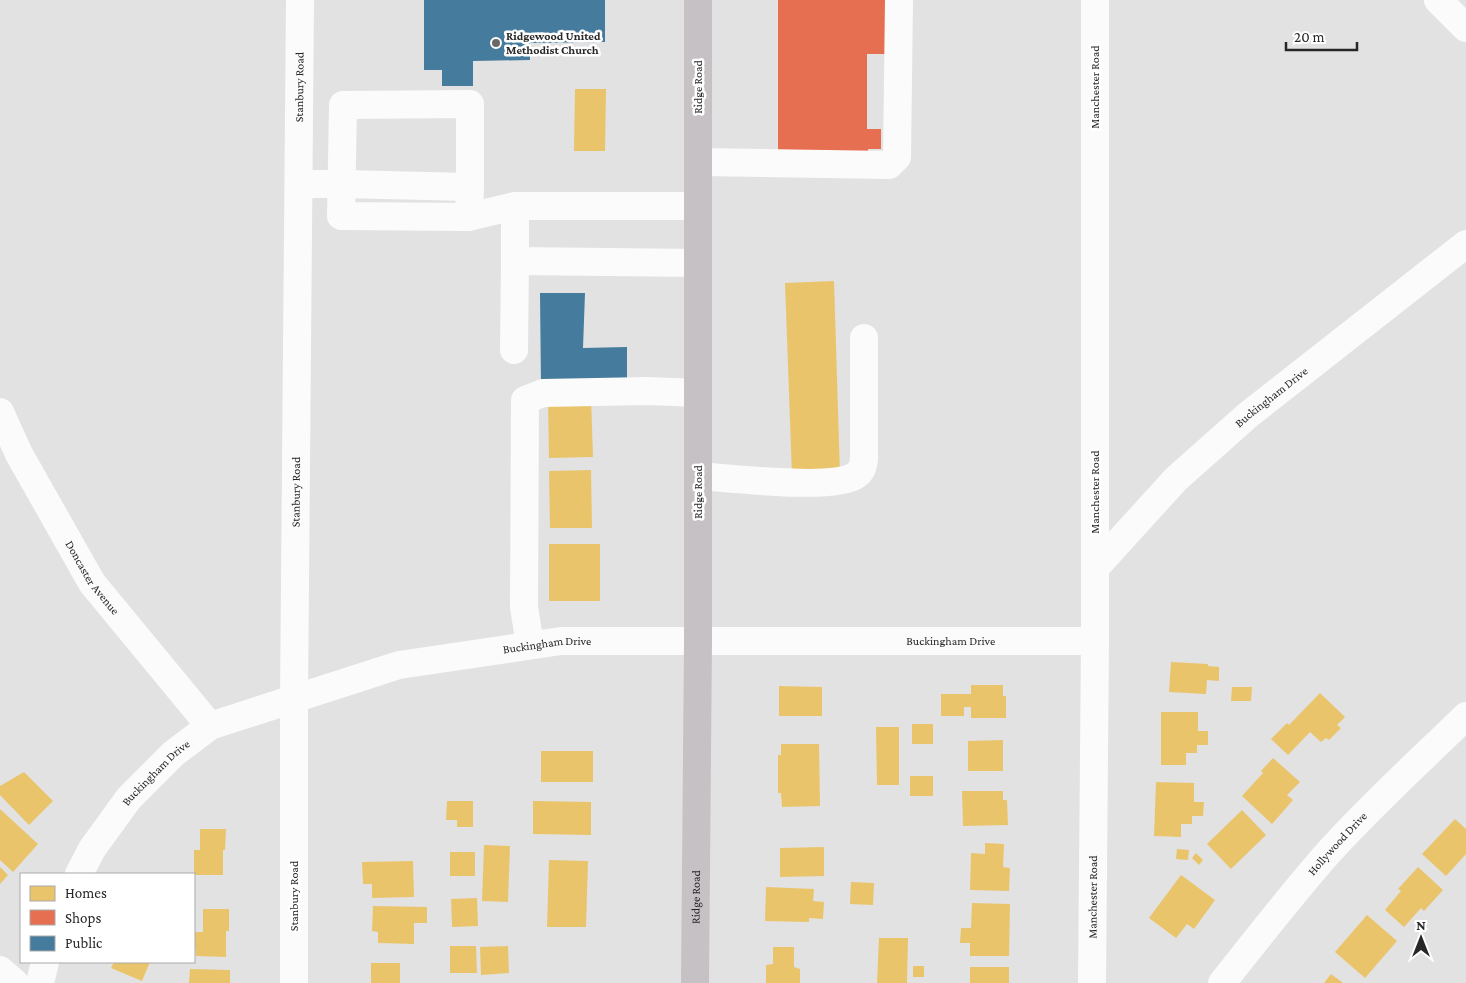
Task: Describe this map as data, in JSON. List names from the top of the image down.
{
  "streets": {
    "main road": ["Ridge Road"],
    "street": [
      "Stanbury Road",
      "Manchester Road",
      "Buckingham Drive",
      "Doncaster Avenue",
      "Hollywood Drive"
    ]
  },
  "crossings": [
    ["Stanbury Road", "Buckingham Drive"],
    ["Ridge Road", "Buckingham Drive"],
    ["Manchester Road", "Buckingham Drive"],
    ["Buckingham Drive", "Doncaster Avenue"]
  ],
  "places": ["Ridgewood United Methodist Church"],
  "legend": ["Homes", "Shops", "Public"],
  "scale_bar": "20 m",
  "north": "top"
}
